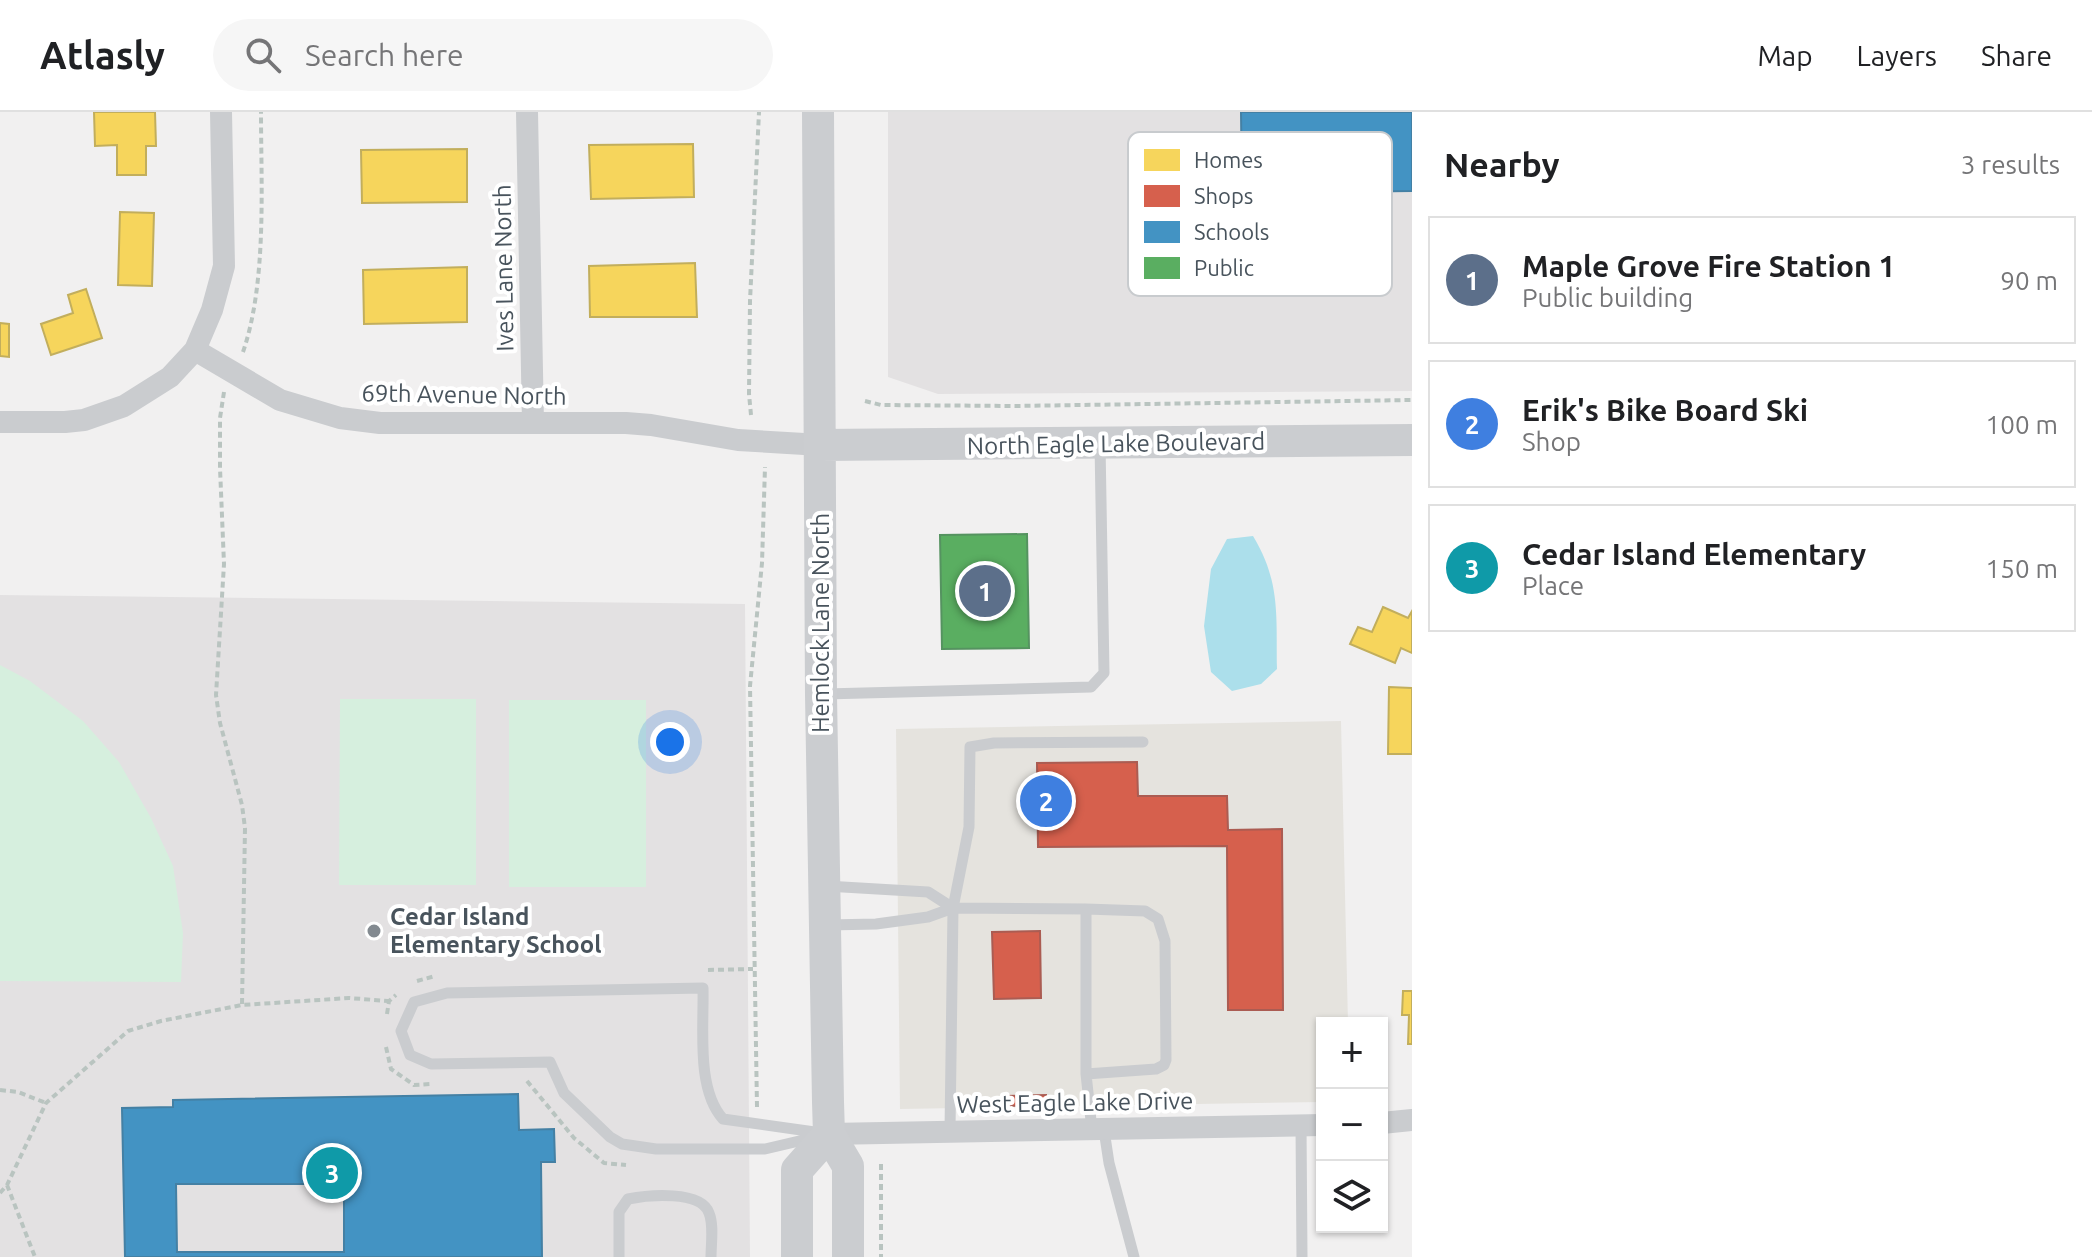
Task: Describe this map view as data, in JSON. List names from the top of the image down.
{
  "streets": {
    "main road": ["North Eagle Lake Boulevard", "Hemlock Lane North"],
    "street": ["Ives Lane North", "69th Avenue North", "West Eagle Lake Drive"]
  },
  "crossings": [
    ["Ives Lane North", "69th Avenue North"],
    ["69th Avenue North", "North Eagle Lake Boulevard"],
    ["69th Avenue North", "Hemlock Lane North"],
    ["North Eagle Lake Boulevard", "Hemlock Lane North"],
    ["Hemlock Lane North", "West Eagle Lake Drive"]
  ],
  "places": ["Cedar Island Elementary School"],
  "legend": [
    "Homes",
    "Shops",
    "Schools",
    "Public"
  ],
  "page": {
    "header": "Atlasly",
    "search": "Search here",
    "nav": ["Map", "Layers", "Share"],
    "heading": ["Nearby", "3 results"],
    "list": [
      {
        "mark": "1",
        "name": "Maple Grove Fire Station 1",
        "note": "Public building",
        "value": "90 m"
      },
      {
        "mark": "2",
        "name": "Erik's Bike Board Ski",
        "note": "Shop",
        "value": "100 m"
      },
      {
        "mark": "3",
        "name": "Cedar Island Elementary",
        "note": "Place",
        "value": "150 m"
      }
    ],
    "pins": ["1", "2", "3"],
    "map_buttons": ["+", "−"]
  }
}
